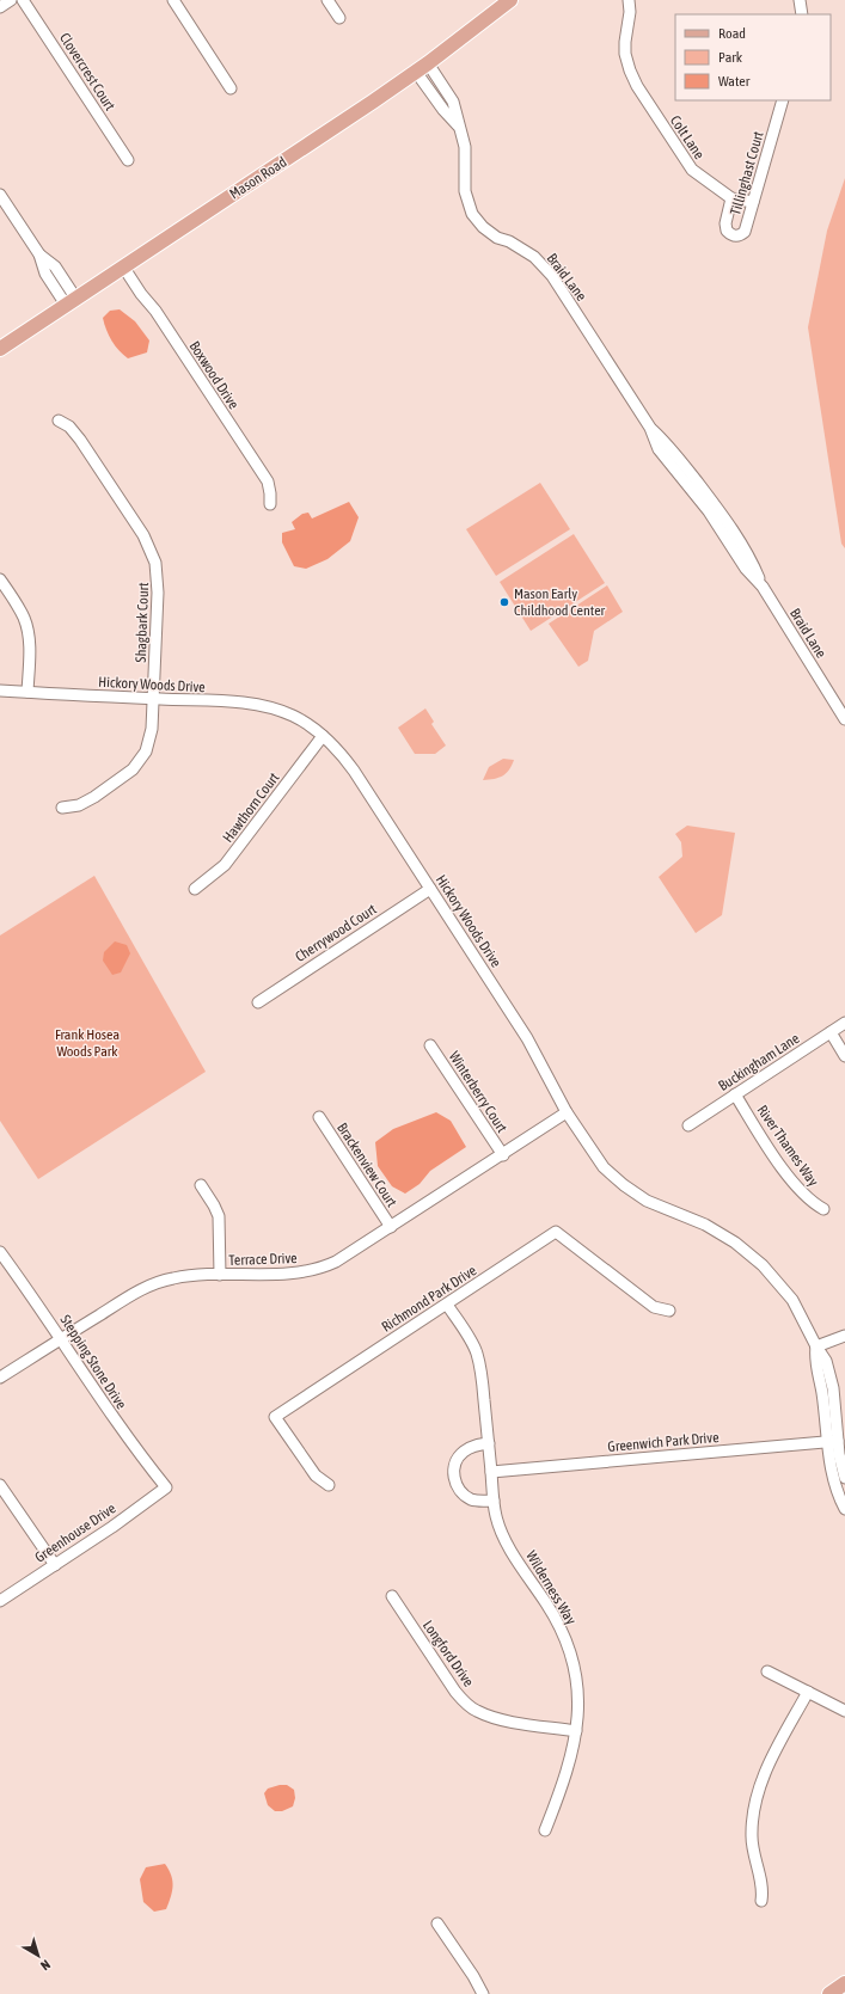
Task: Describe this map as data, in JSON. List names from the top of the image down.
{
  "streets": {
    "main road": ["Mason Road"],
    "street": [
      "Clovercrest Court",
      "Colt Lane",
      "Tillinghast Court",
      "Braid Lane",
      "Boxwood Drive",
      "Shagbark Court",
      "Hickory Woods Drive",
      "Hawthorn Court",
      "Cherrywood Court",
      "Buckingham Lane",
      "Winterberry Court",
      "River Thames Way",
      "Brackenview Court",
      "Terrace Drive",
      "Richmond Park Drive",
      "Stepping Stone Drive",
      "Greenwich Park Drive",
      "Greenhouse Drive",
      "Wilderness Way",
      "Longford Drive"
    ]
  },
  "crossings": [
    ["Colt Lane", "Tillinghast Court"],
    ["Mason Road", "Braid Lane"],
    ["Mason Road", "Boxwood Drive"],
    ["Shagbark Court", "Hickory Woods Drive"],
    ["Hickory Woods Drive", "Hawthorn Court"],
    ["Hickory Woods Drive", "Cherrywood Court"],
    ["Hickory Woods Drive", "Terrace Drive"],
    ["Hickory Woods Drive", "Greenwich Park Drive"],
    ["Buckingham Lane", "River Thames Way"],
    ["Winterberry Court", "Terrace Drive"],
    ["Brackenview Court", "Terrace Drive"],
    ["Terrace Drive", "Stepping Stone Drive"],
    ["Richmond Park Drive", "Wilderness Way"],
    ["Stepping Stone Drive", "Greenhouse Drive"],
    ["Greenwich Park Drive", "Wilderness Way"],
    ["Wilderness Way", "Longford Drive"]
  ],
  "parks": ["Frank Hosea Woods Park"],
  "places": ["Mason Early Childhood Center"],
  "legend": ["Road", "Park", "Water"],
  "north": "bottom right"
}
